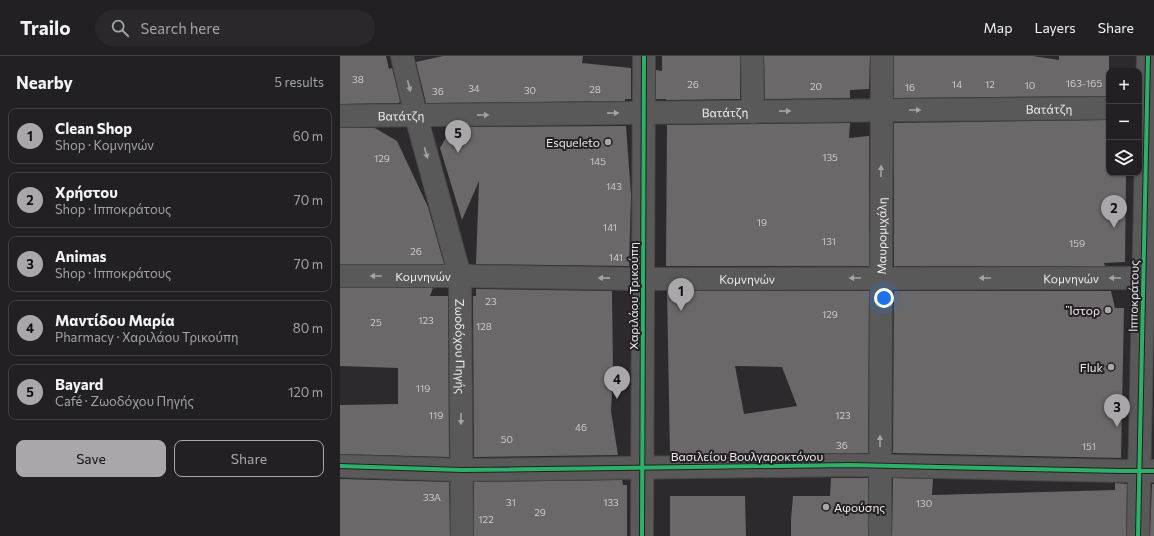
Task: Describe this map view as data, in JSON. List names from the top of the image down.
{
  "streets": {
    "street": [
      "Βατάτζη",
      "Μαυρομιχάλη",
      "Κομνηνών",
      "Χαριλάου Τρικούπη",
      "Ιπποκράτους",
      "Ζωοδόχου Πηγής",
      "Βασιλείου Βουλγαροκτόνου"
    ]
  },
  "crossings": [
    ["Βατάτζη", "Μαυρομιχάλη"],
    ["Βατάτζη", "Χαριλάου Τρικούπη"],
    ["Βατάτζη", "Ζωοδόχου Πηγής"],
    ["Μαυρομιχάλη", "Κομνηνών"],
    ["Μαυρομιχάλη", "Βασιλείου Βουλγαροκτόνου"],
    ["Κομνηνών", "Χαριλάου Τρικούπη"],
    ["Κομνηνών", "Ιπποκράτους"],
    ["Κομνηνών", "Ζωοδόχου Πηγής"],
    ["Χαριλάου Τρικούπη", "Βασιλείου Βουλγαροκτόνου"],
    ["Ιπποκράτους", "Βασιλείου Βουλγαροκτόνου"],
    ["Ζωοδόχου Πηγής", "Βασιλείου Βουλγαροκτόνου"]
  ],
  "one_way": [
    "Βατάτζη",
    "Μαυρομιχάλη",
    "Κομνηνών",
    "Ζωοδόχου Πηγής"
  ],
  "places": [
    "Esqueleto",
    "Ἲστορ",
    "Fluk",
    "Αφούσης"
  ],
  "house_numbers": [
    "38",
    "163-165",
    "26",
    "14",
    "12",
    "10",
    "20",
    "16",
    "34",
    "28",
    "30",
    "36",
    "135",
    "129",
    "145",
    "143",
    "19",
    "141",
    "131",
    "159",
    "26",
    "141",
    "23",
    "129",
    "123",
    "25",
    "128",
    "119",
    "119",
    "123",
    "46",
    "50",
    "36",
    "151",
    "33Α",
    "31",
    "133",
    "130",
    "29",
    "122"
  ],
  "page": {
    "header": "Trailo",
    "search": "Search here",
    "nav": ["Map", "Layers", "Share"],
    "heading": ["Nearby", "5 results"],
    "map_buttons": ["+", "−"],
    "list": [
      {
        "mark": "1",
        "name": "Clean Shop",
        "note": "Shop · Κομνηνών",
        "value": "60 m"
      },
      {
        "mark": "2",
        "name": "Χρήστου",
        "note": "Shop · Ιπποκράτους",
        "value": "70 m"
      },
      {
        "mark": "3",
        "name": "Animas",
        "note": "Shop · Ιπποκράτους",
        "value": "70 m"
      },
      {
        "mark": "4",
        "name": "Μαντίδου Μαρία",
        "note": "Pharmacy · Χαριλάου Τρικούπη",
        "value": "80 m"
      },
      {
        "mark": "5",
        "name": "Bayard",
        "note": "Café · Ζωοδόχου Πηγής",
        "value": "120 m"
      }
    ],
    "pins": [
      "5",
      "2",
      "1",
      "4",
      "3"
    ],
    "buttons": ["Save", "Share"]
  }
}
